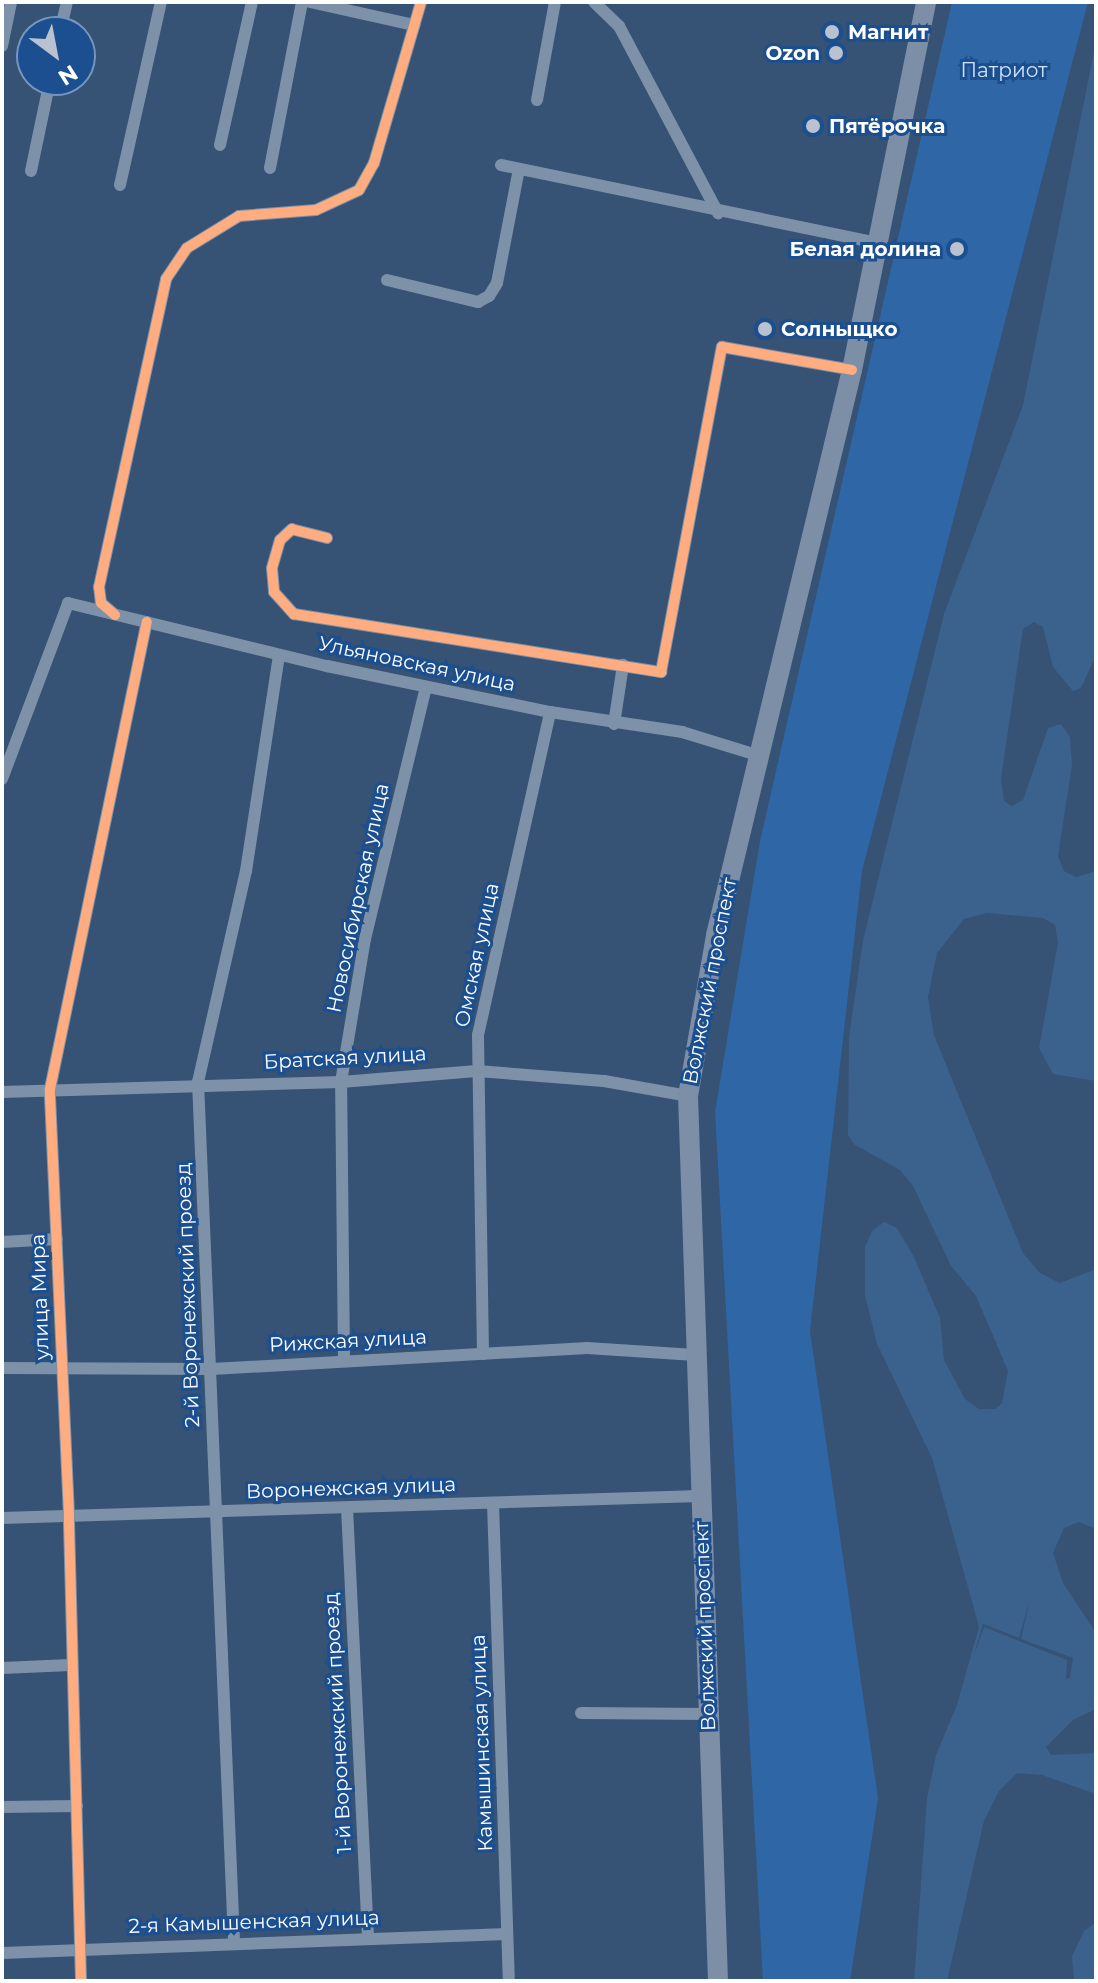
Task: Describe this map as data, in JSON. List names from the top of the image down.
{
  "streets": {
    "main road": ["Волжский проспект"],
    "street": [
      "Ульяновская улица",
      "Новосибирская улица",
      "Омская улица",
      "Братская улица",
      "2-й Воронежский проезд",
      "улица Мира",
      "Рижская улица",
      "Воронежская улица",
      "1-й Воронежский проезд",
      "Камышинская улица",
      "2-я Камышенская улица"
    ]
  },
  "crossings": [
    ["Ульяновская улица", "Новосибирская улица"],
    ["Ульяновская улица", "Омская улица"],
    ["Ульяновская улица", "Волжский проспект"],
    ["Ульяновская улица", "2-й Воронежский проезд"],
    ["Ульяновская улица", "улица Мира"],
    ["Новосибирская улица", "Братская улица"],
    ["Новосибирская улица", "Рижская улица"],
    ["Омская улица", "Братская улица"],
    ["Омская улица", "Рижская улица"],
    ["Волжский проспект", "Братская улица"],
    ["Волжский проспект", "Рижская улица"],
    ["Волжский проспект", "Воронежская улица"],
    ["Братская улица", "2-й Воронежский проезд"],
    ["Братская улица", "улица Мира"],
    ["2-й Воронежский проезд", "Рижская улица"],
    ["2-й Воронежский проезд", "Воронежская улица"],
    ["2-й Воронежский проезд", "2-я Камышенская улица"],
    ["улица Мира", "Рижская улица"],
    ["улица Мира", "Воронежская улица"],
    ["улица Мира", "2-я Камышенская улица"],
    ["Воронежская улица", "1-й Воронежский проезд"],
    ["Воронежская улица", "Камышинская улица"],
    ["1-й Воронежский проезд", "2-я Камышенская улица"],
    ["Камышинская улица", "2-я Камышенская улица"]
  ],
  "parks": ["Патриот"],
  "places": [
    "Магнит",
    "Ozon",
    "Пятёрочка",
    "Белая долина",
    "Солныщко"
  ],
  "north": "bottom right"
}
